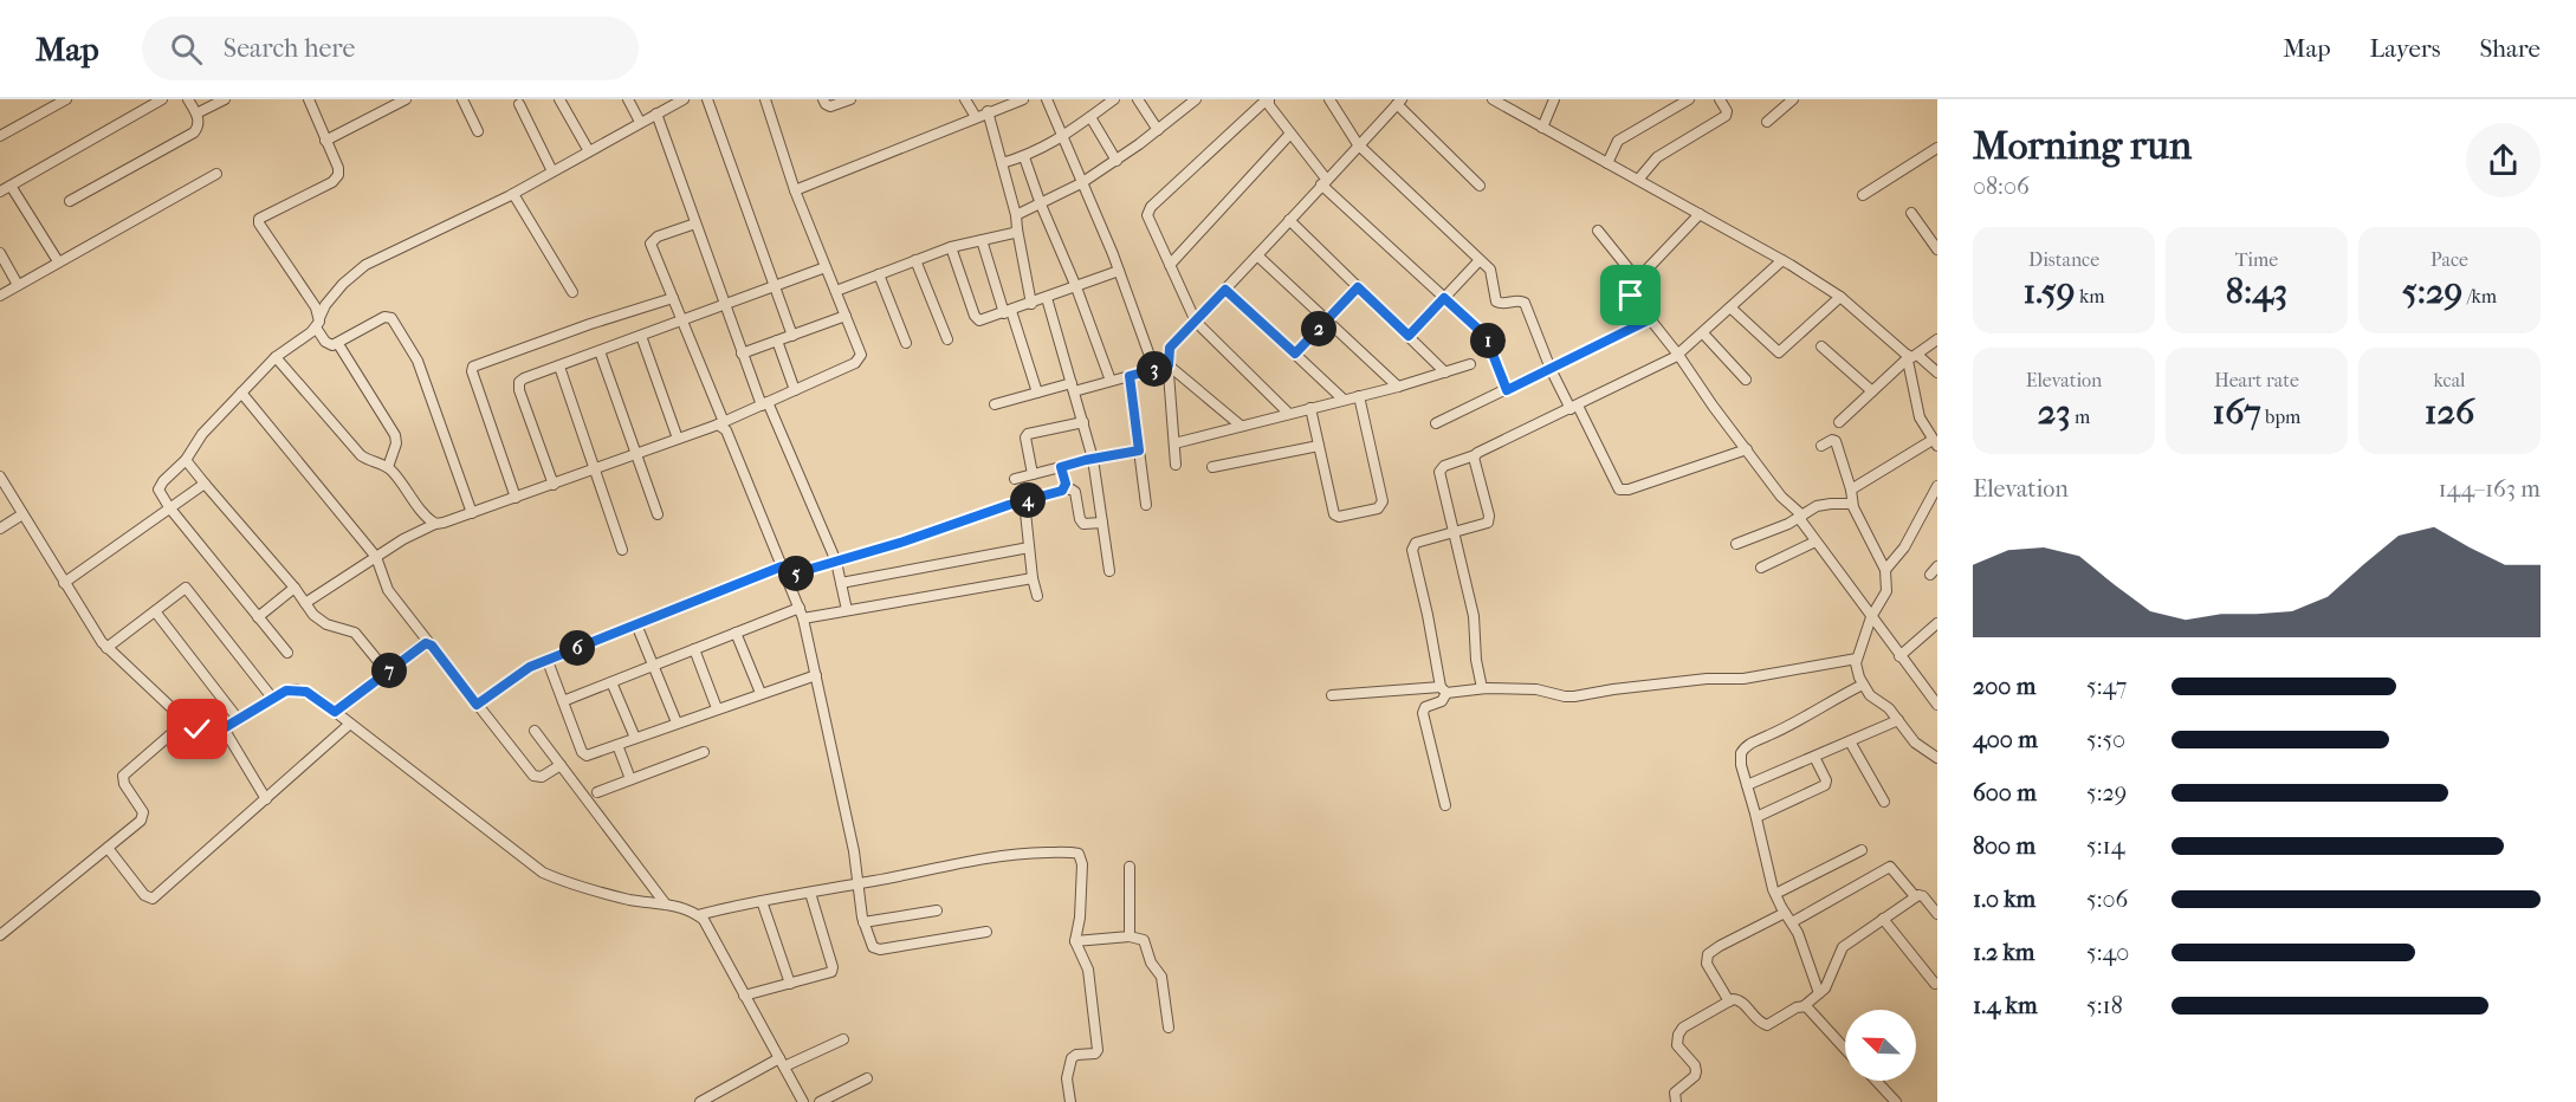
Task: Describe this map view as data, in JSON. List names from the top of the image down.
{
  "north": "top left",
  "page": {
    "header": "Map",
    "search": "Search here",
    "nav": ["Map", "Layers", "Share"],
    "heading": ["Morning run", "08:06"],
    "stats": [
      ["Distance", "1.59 km"],
      ["Time", "8:43"],
      ["Pace", "5:29 /km"],
      ["Elevation", "23 m"],
      ["Heart rate", "167 bpm"],
      ["kcal", "126"]
    ],
    "pins": [
      "2",
      "1",
      "3",
      "4",
      "5",
      "6",
      "7"
    ],
    "chart": ["Elevation", "144–163 m"],
    "list": [
      {
        "name": "200 m",
        "note": "5:47"
      },
      {
        "name": "400 m",
        "note": "5:50"
      },
      {
        "name": "600 m",
        "note": "5:29"
      },
      {
        "name": "800 m",
        "note": "5:14"
      },
      {
        "name": "1.0 km",
        "note": "5:06"
      },
      {
        "name": "1.2 km",
        "note": "5:40"
      },
      {
        "name": "1.4 km",
        "note": "5:18"
      }
    ]
  }
}
